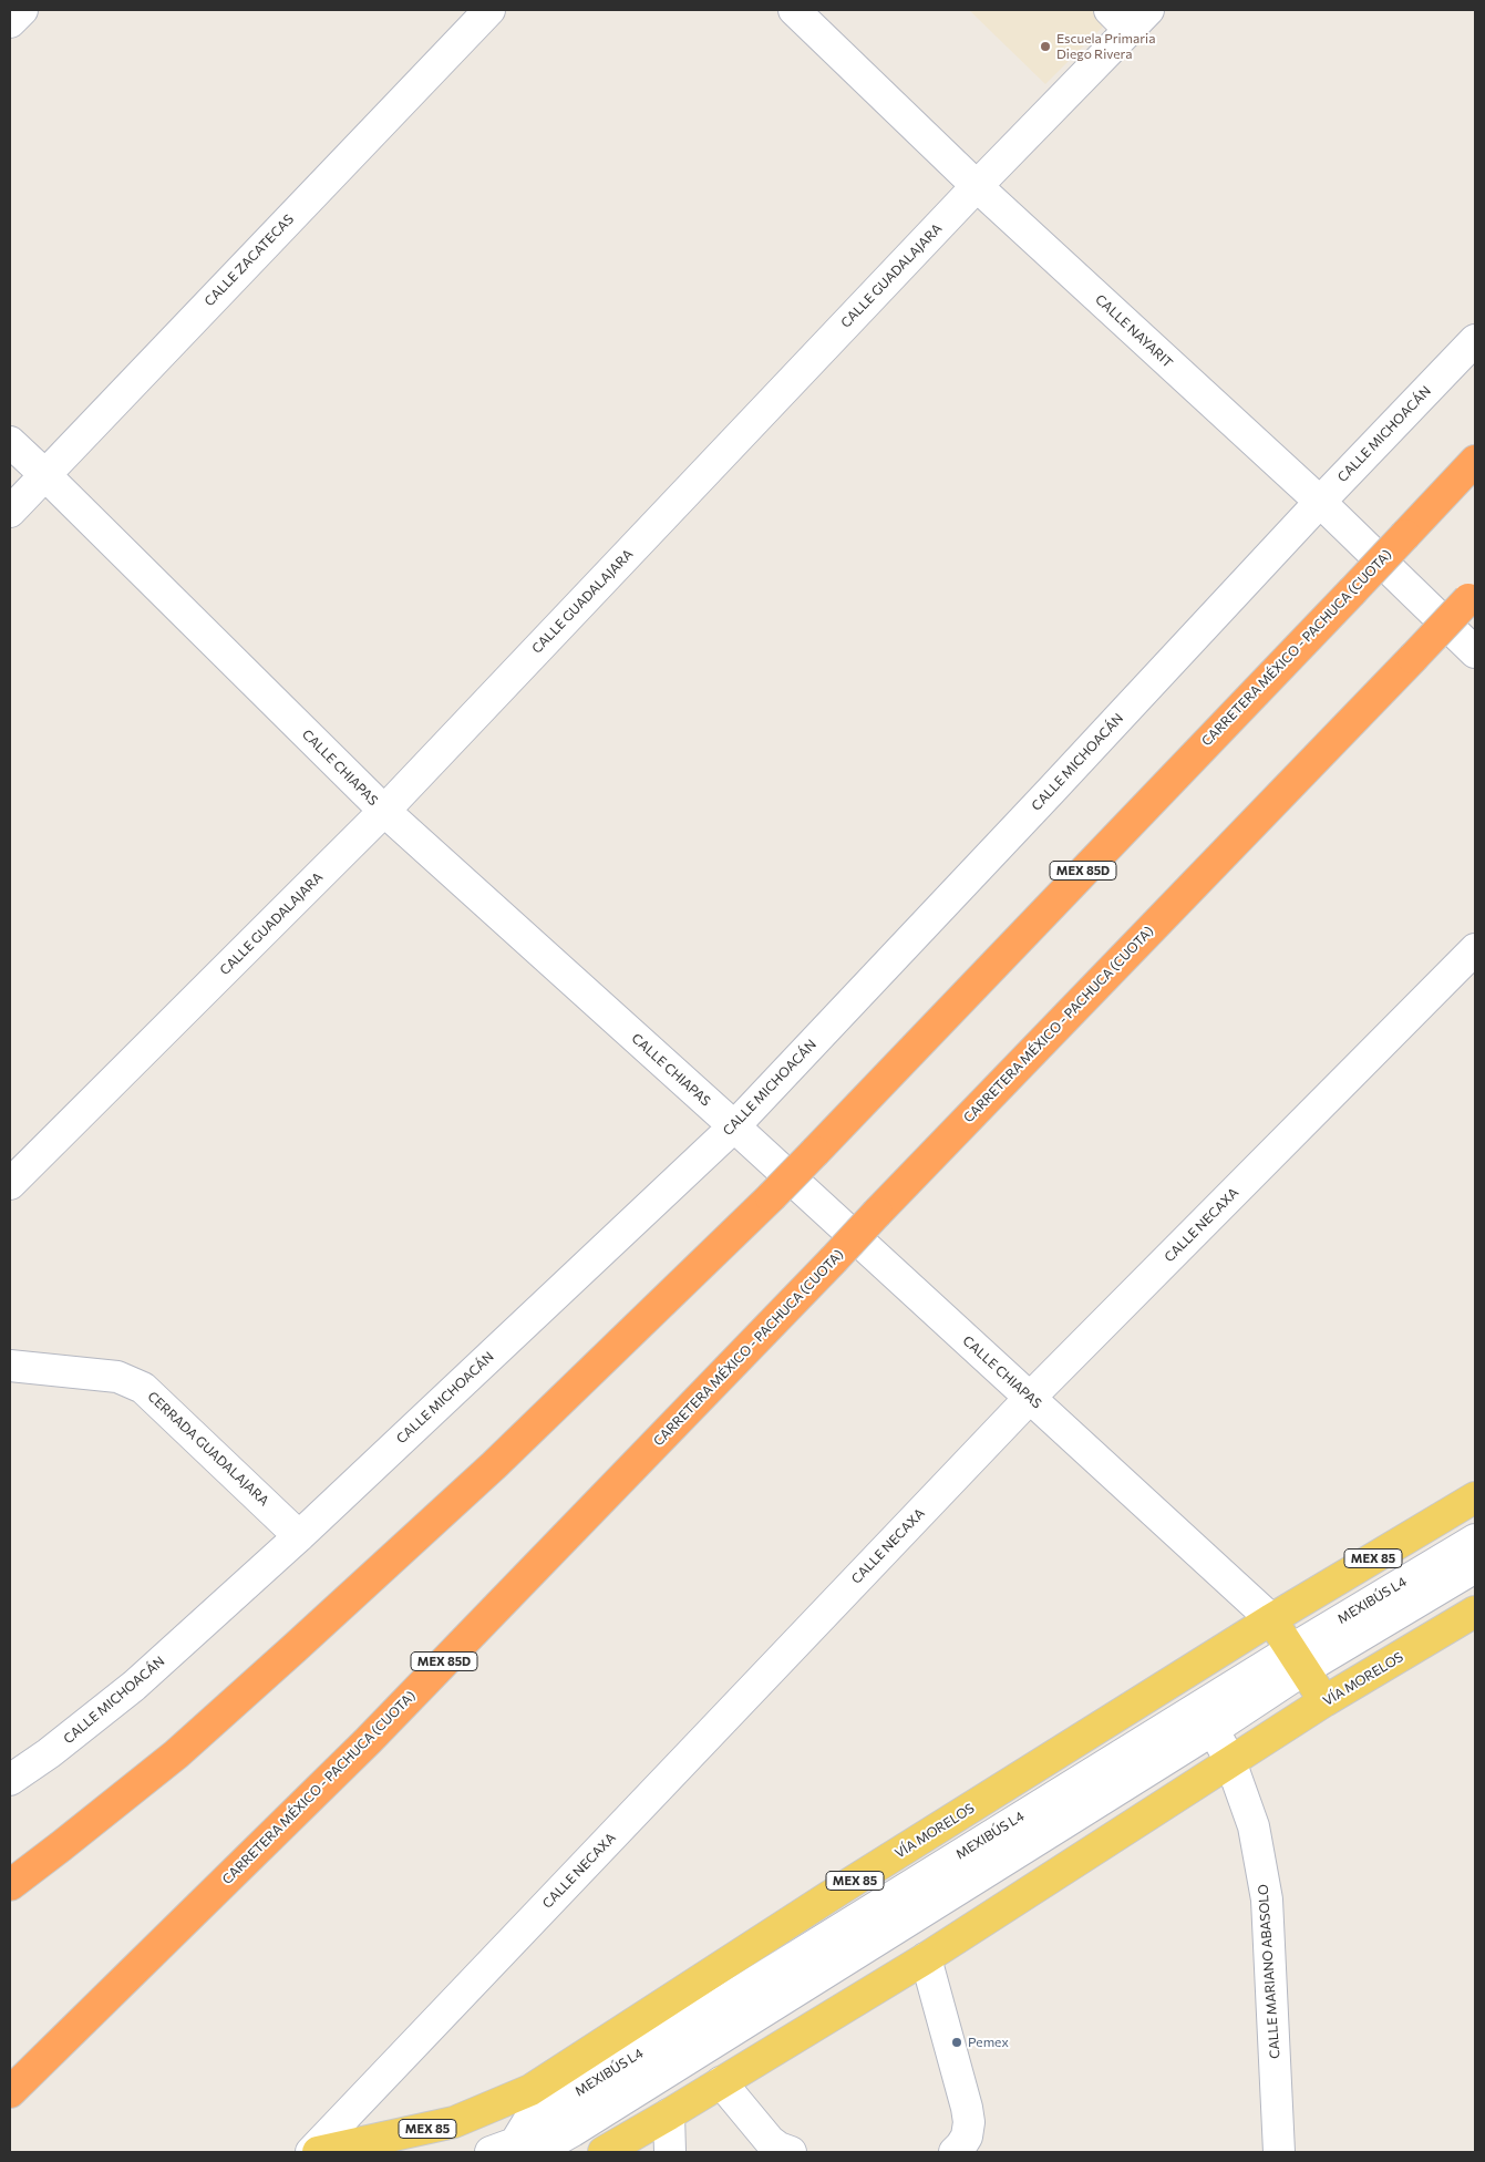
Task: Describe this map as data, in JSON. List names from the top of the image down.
{
  "streets": {
    "highway": ["CARRETERA MÉXICO - PACHUCA (CUOTA)", "MEX 85D"],
    "main road": ["CALLE CHIAPAS", "MEX 85", "VÍA MORELOS"],
    "street": [
      "CALLE ZACATECAS",
      "CALLE GUADALAJARA",
      "CALLE NAYARIT",
      "CALLE MICHOACÁN",
      "CALLE NECAXA",
      "CERRADA GUADALAJARA",
      "MEXIBÚS L4",
      "CALLE MARIANO ABASOLO"
    ]
  },
  "crossings": [
    ["CALLE ZACATECAS", "CALLE CHIAPAS"],
    ["CALLE GUADALAJARA", "CALLE NAYARIT"],
    ["CALLE GUADALAJARA", "CALLE CHIAPAS"],
    ["CALLE NAYARIT", "CALLE MICHOACÁN"],
    ["CALLE MICHOACÁN", "CALLE CHIAPAS"],
    ["CALLE MICHOACÁN", "CERRADA GUADALAJARA"],
    ["CALLE CHIAPAS", "CALLE NECAXA"],
    ["CALLE CHIAPAS", "MEXIBÚS L4"],
    ["CALLE CHIAPAS", "VÍA MORELOS"],
    ["MEXIBÚS L4", "CALLE MARIANO ABASOLO"],
    ["VÍA MORELOS", "CALLE MARIANO ABASOLO"]
  ],
  "places": ["Escuela Primaria Diego Rivera", "Pemex"]
}
